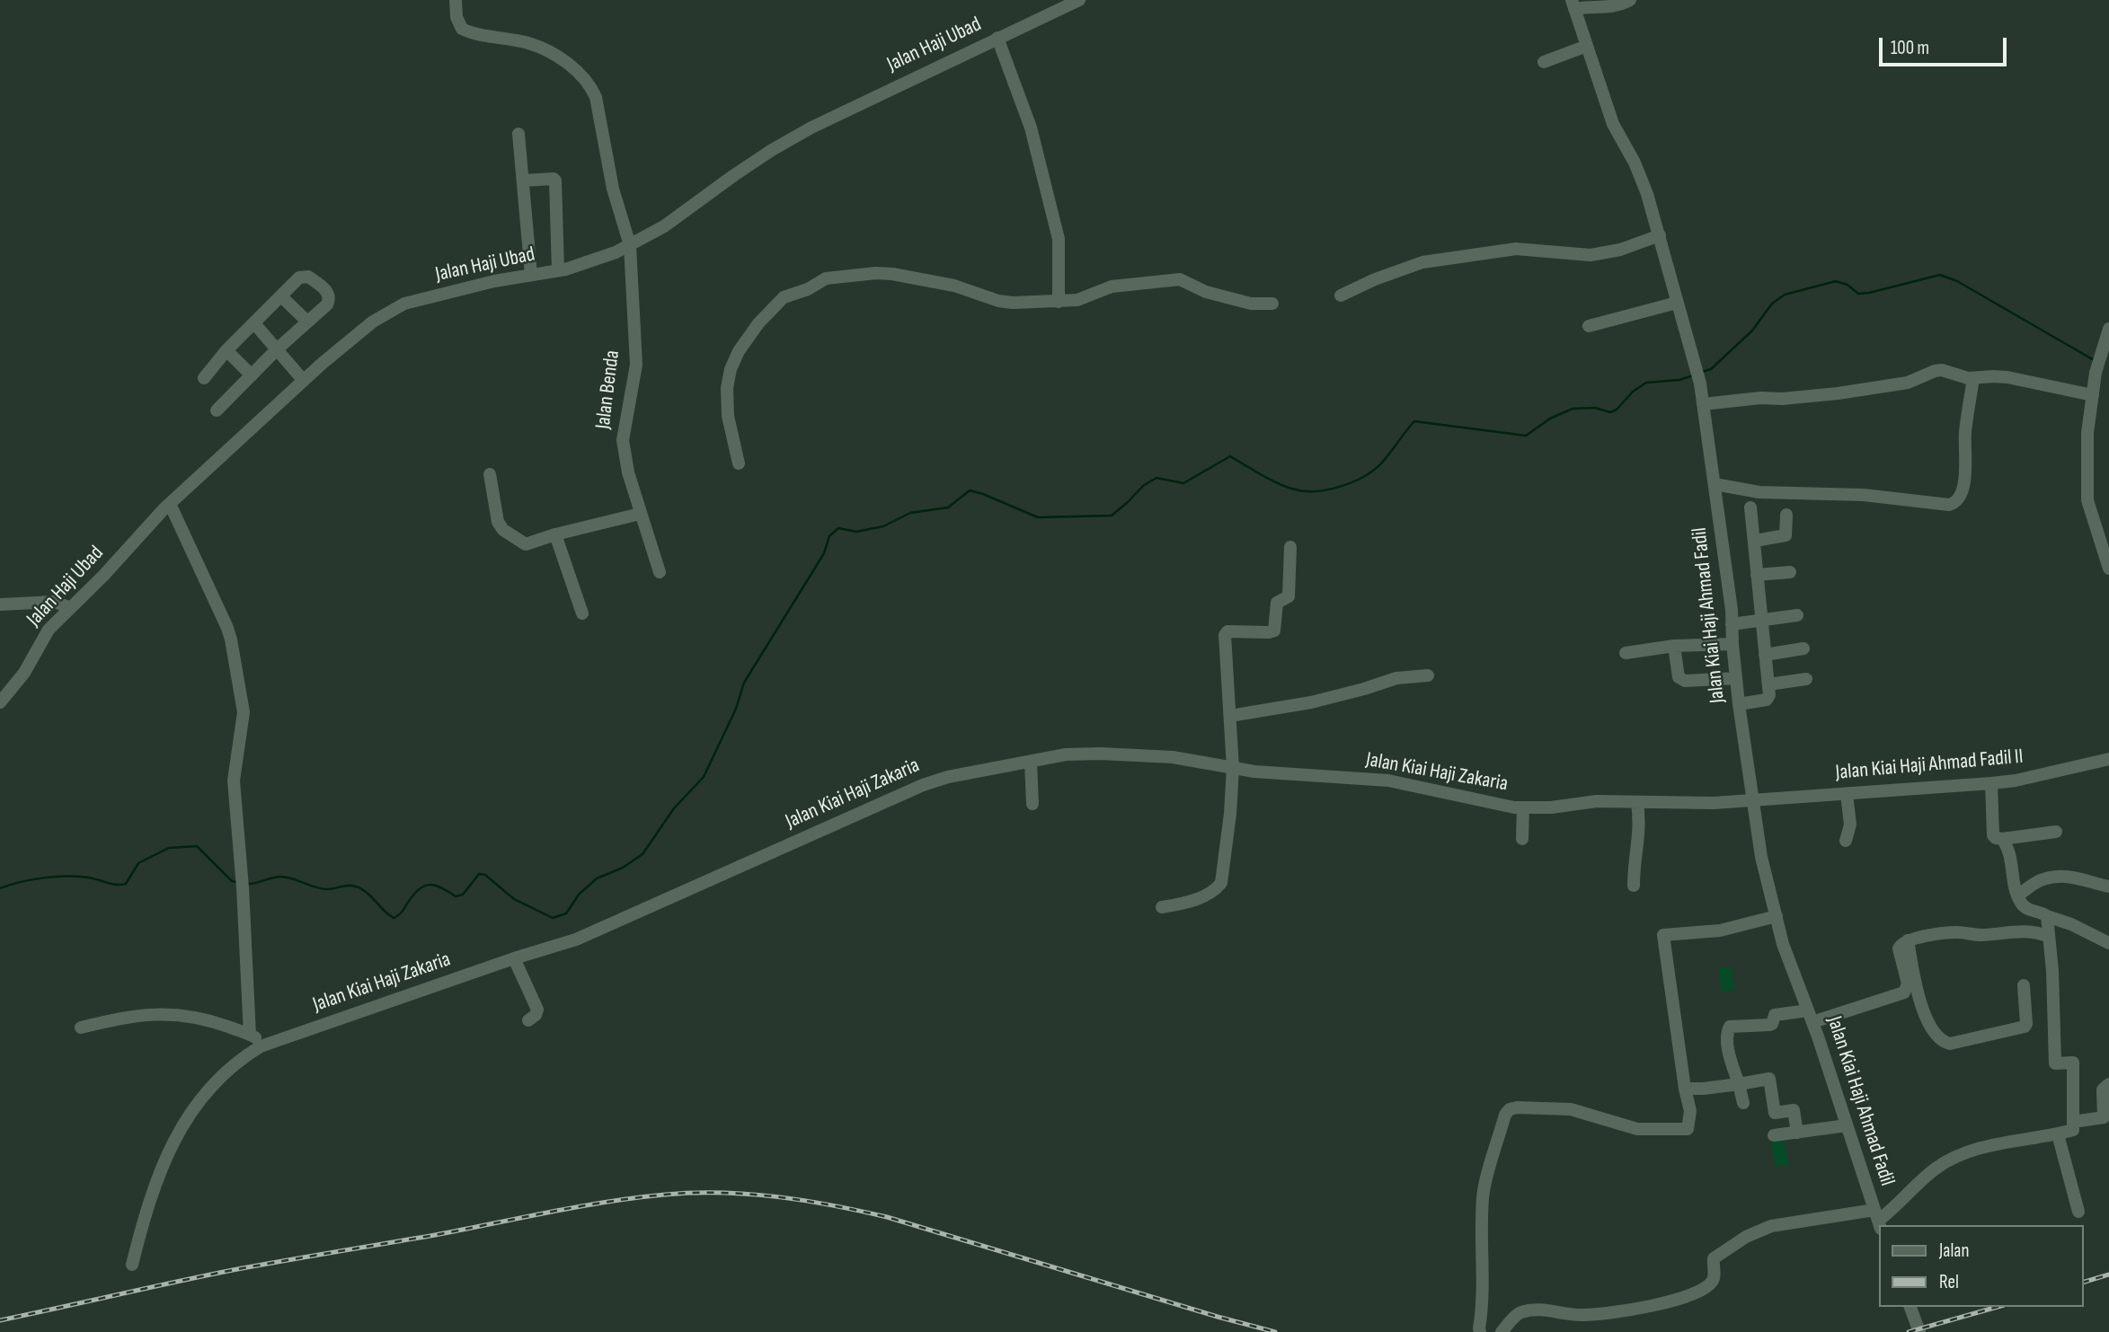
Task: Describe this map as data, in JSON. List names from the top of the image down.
{
  "streets": {
    "street": [
      "Jalan Haji Ubad",
      "Jalan Benda",
      "Jalan Kiai Haji Ahmad Fadil",
      "Jalan Kiai Haji Ahmad Fadil II",
      "Jalan Kiai Haji Zakaria"
    ]
  },
  "crossings": [
    ["Jalan Haji Ubad", "Jalan Benda"],
    ["Jalan Kiai Haji Ahmad Fadil", "Jalan Kiai Haji Ahmad Fadil II"],
    ["Jalan Kiai Haji Ahmad Fadil", "Jalan Kiai Haji Zakaria"],
    ["Jalan Kiai Haji Ahmad Fadil II", "Jalan Kiai Haji Zakaria"]
  ],
  "legend": ["Jalan", "Rel"],
  "scale_bar": "100 m"
}
